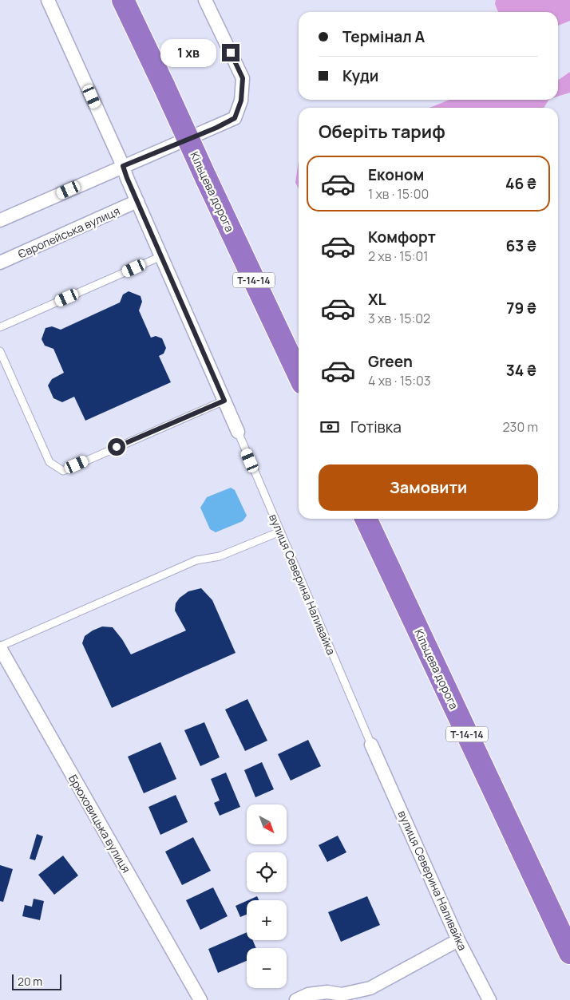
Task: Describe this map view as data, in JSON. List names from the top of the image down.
{
  "streets": {
    "highway": ["Кільцева дорога", "Т-14-14"],
    "street": ["Європейська вулиця", "вулиця Северина Наливайка", "Брюховицька вулиця"]
  },
  "crossings": [
    ["Європейська вулиця", "вулиця Северина Наливайка"]
  ],
  "scale_bar": "20 m",
  "north": "bottom right",
  "page": {
    "banner": ["Термінал А", "Куди"],
    "bubble": "1 хв",
    "heading": "Оберіть тариф",
    "list": [
      {
        "name": "Економ",
        "note": "1 хв · 15:00",
        "value": "46 ₴"
      },
      {
        "name": "Комфорт",
        "note": "2 хв · 15:01",
        "value": "63 ₴"
      },
      {
        "name": "XL",
        "note": "3 хв · 15:02",
        "value": "79 ₴"
      },
      {
        "name": "Green",
        "note": "4 хв · 15:03",
        "value": "34 ₴"
      }
    ],
    "pay": ["Готівка", "230 m"],
    "buttons": "Замовити",
    "map_buttons": ["+", "−"],
    "scale": "20 m"
  }
}
